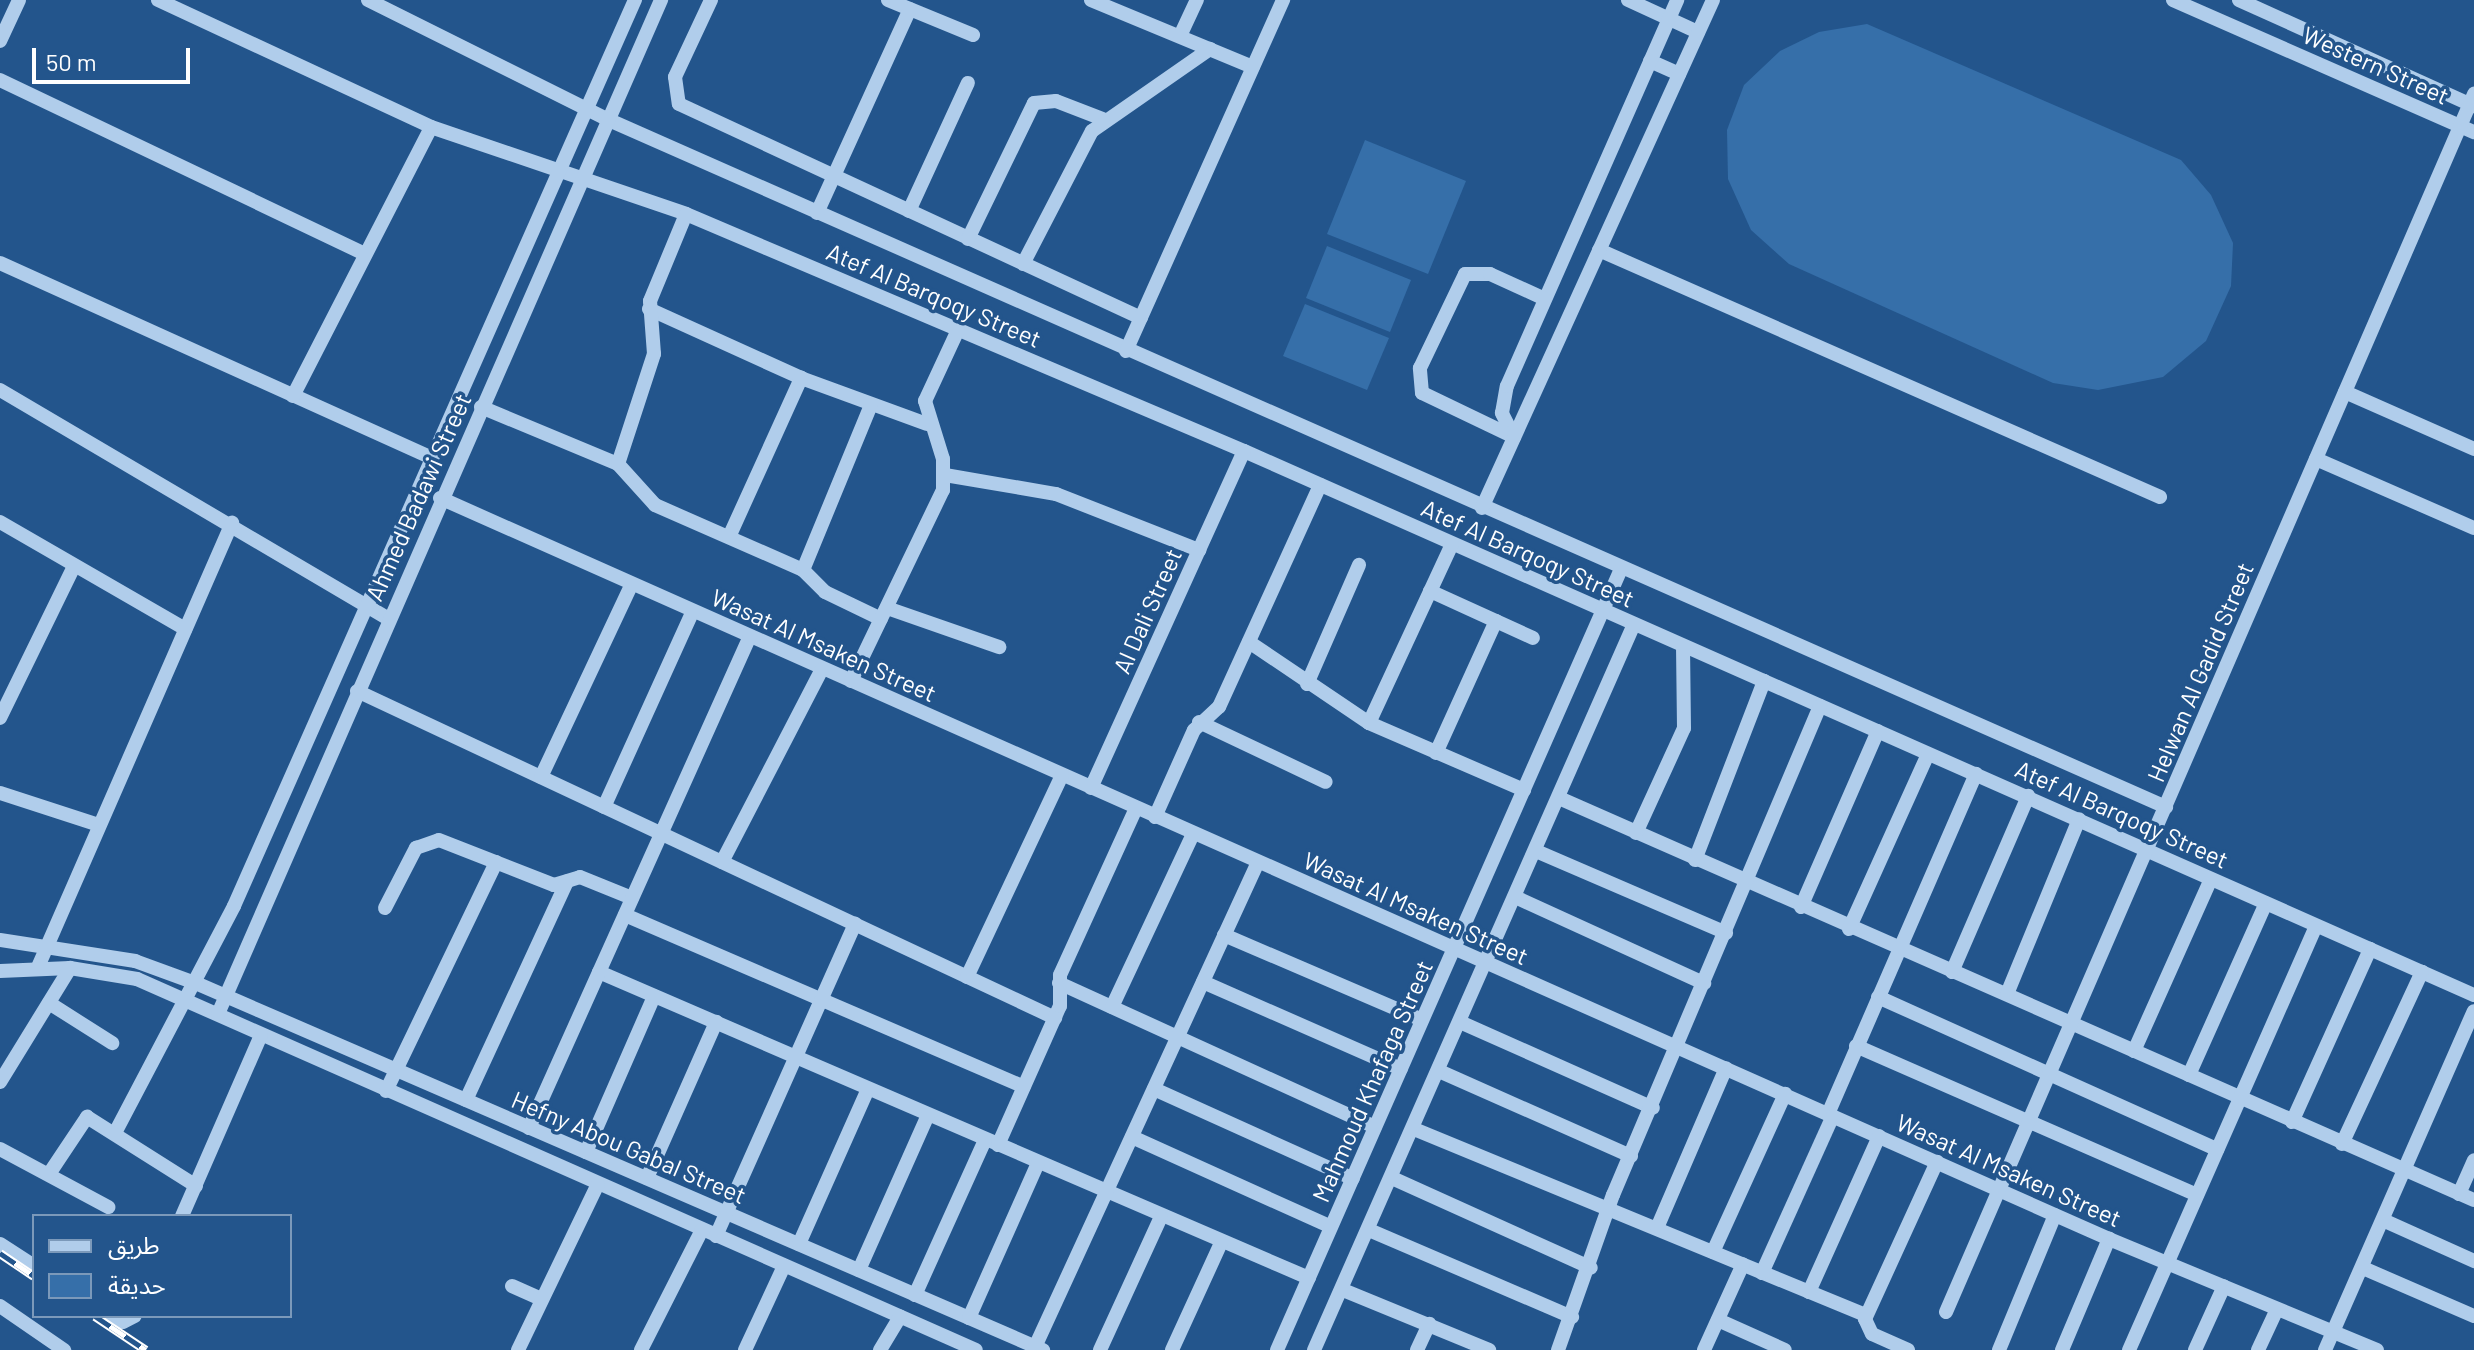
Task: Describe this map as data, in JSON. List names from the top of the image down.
{
  "streets": {
    "street": [
      "Western Street",
      "Atef Al Barqoqy Street",
      "Ahmed Badawi Street",
      "Al Dali Street",
      "Wasat Al Msaken Street",
      "Helwan Al Gadid Street",
      "Mahmoud Khafaga Street",
      "Hefny Abou Gabal Street"
    ]
  },
  "crossings": [
    ["Western Street", "Helwan Al Gadid Street"],
    ["Atef Al Barqoqy Street", "Ahmed Badawi Street"],
    ["Atef Al Barqoqy Street", "Al Dali Street"],
    ["Atef Al Barqoqy Street", "Helwan Al Gadid Street"],
    ["Atef Al Barqoqy Street", "Mahmoud Khafaga Street"],
    ["Ahmed Badawi Street", "Wasat Al Msaken Street"],
    ["Ahmed Badawi Street", "Hefny Abou Gabal Street"],
    ["Al Dali Street", "Wasat Al Msaken Street"],
    ["Wasat Al Msaken Street", "Helwan Al Gadid Street"],
    ["Wasat Al Msaken Street", "Mahmoud Khafaga Street"]
  ],
  "legend": ["طريق", "حديقة"],
  "scale_bar": "50 m"
}
